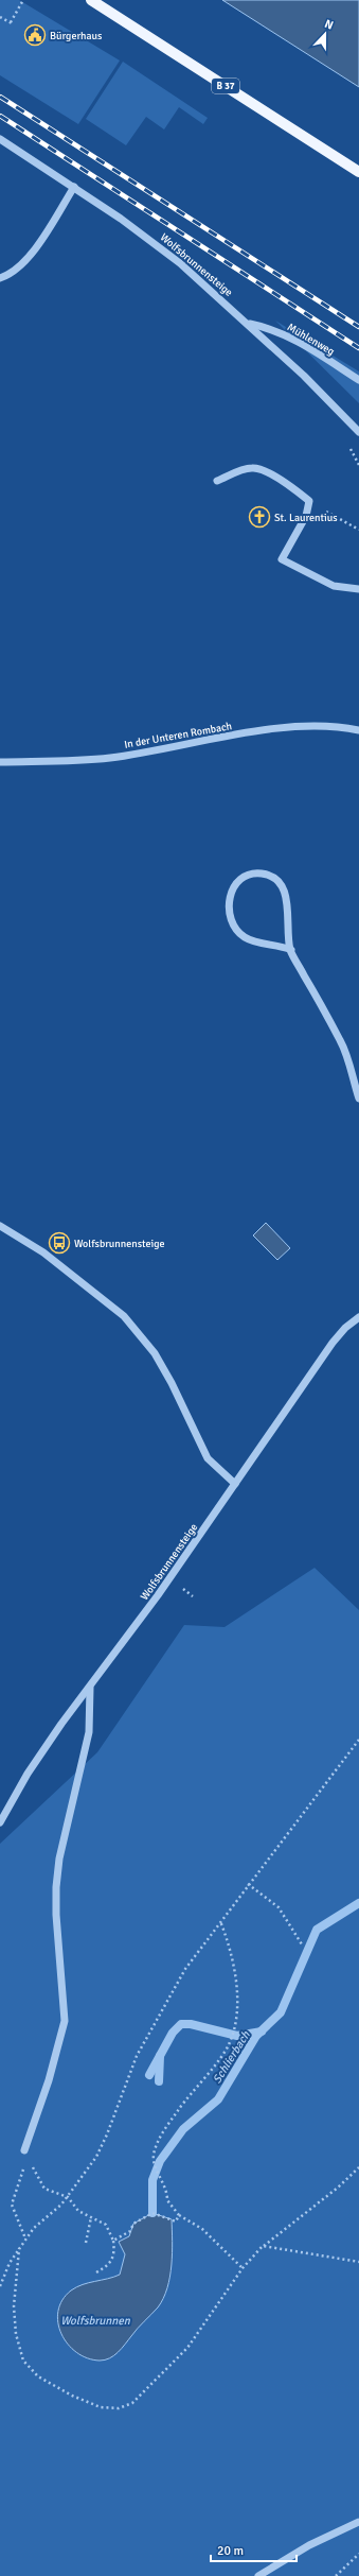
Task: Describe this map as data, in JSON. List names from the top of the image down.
{
  "streets": {
    "main road": ["B 37"],
    "street": ["Wolfsbrunnensteige", "Mühlenweg", "In der Unteren Rombach"]
  },
  "crossings": [
    ["Wolfsbrunnensteige", "Mühlenweg"]
  ],
  "water": ["Schlierbach", "Wolfsbrunnen"],
  "places": {
    "public building": ["Bürgerhaus"],
    "church": ["St. Laurentius"],
    "bus stop": ["Wolfsbrunnensteige"]
  },
  "scale_bar": "20 m",
  "north": "top"
}
